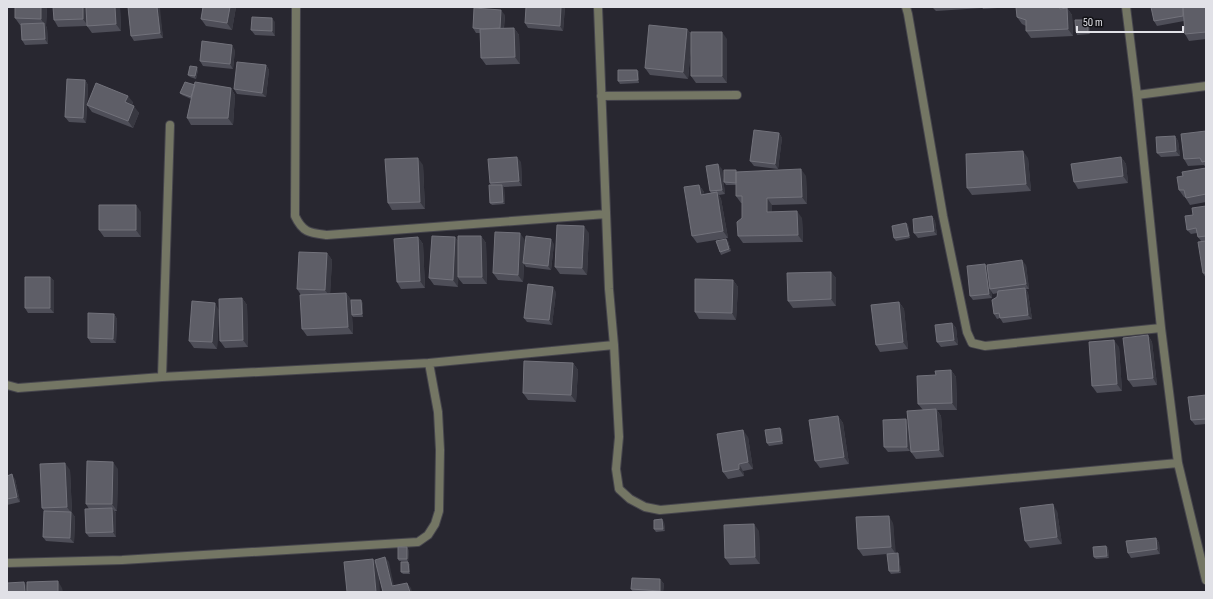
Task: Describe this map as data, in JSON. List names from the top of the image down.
{
  "scale_bar": "50 m"
}
